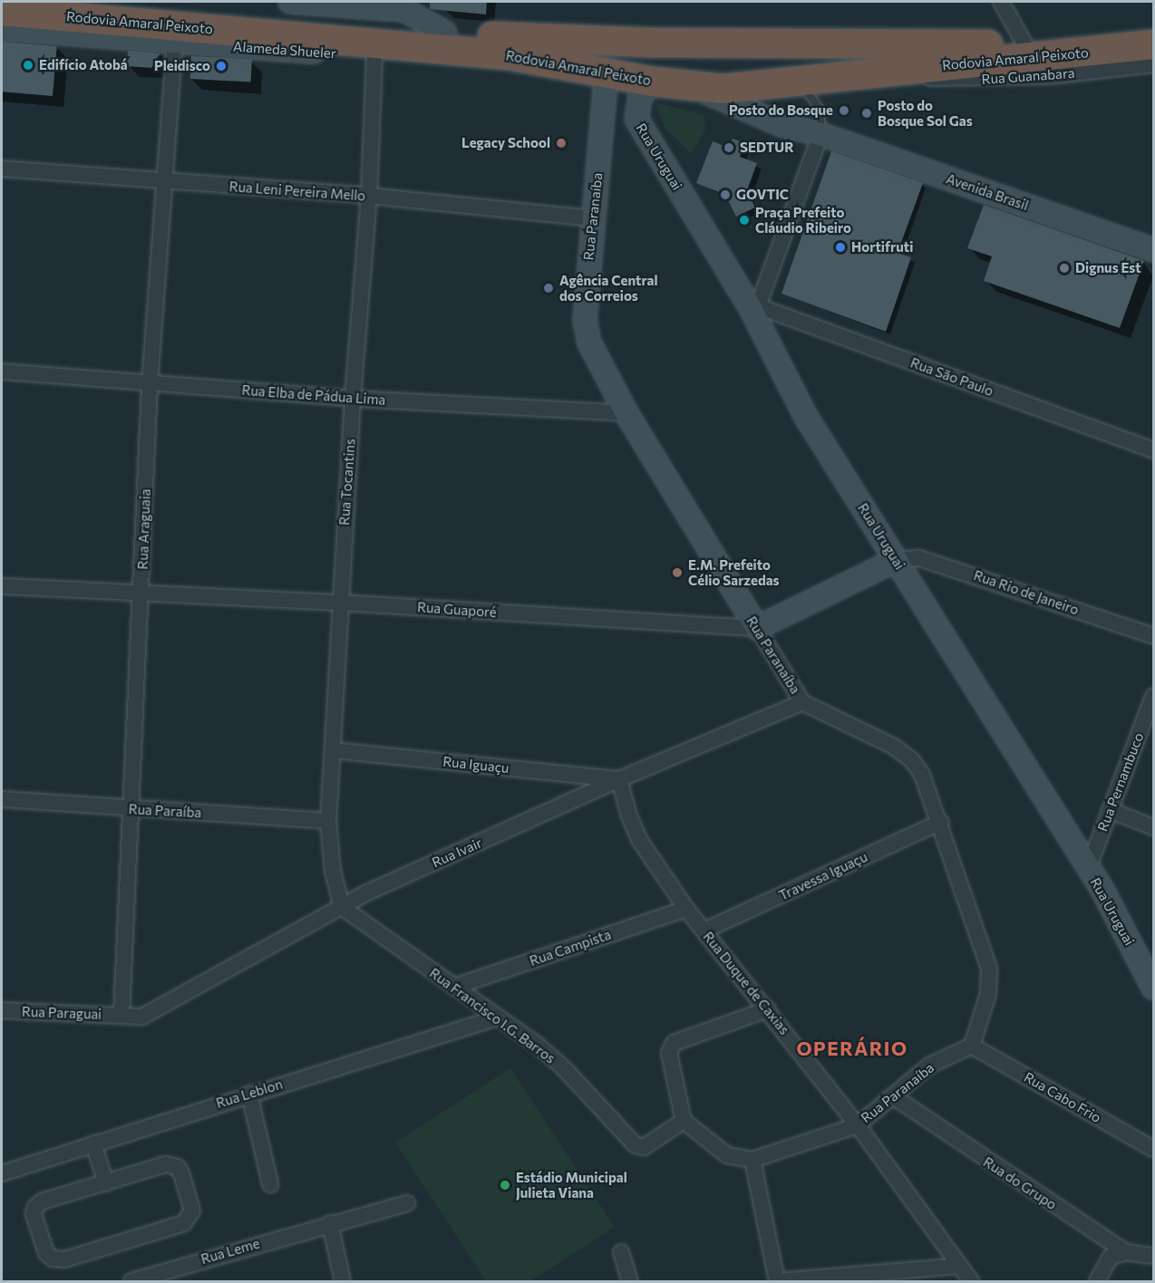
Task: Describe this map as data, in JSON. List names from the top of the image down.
{
  "streets": {
    "highway": ["Rodovia Amaral Peixoto"],
    "street": [
      "Alameda Shueler",
      "Rua Guanabara",
      "Rua Uruguai",
      "Rua Leni Pereira Mello",
      "Avenida Brasil",
      "Rua Paranaíba",
      "Rua São Paulo",
      "Rua Elba de Pádua Lima",
      "Rua Tocantins",
      "Rua Araguaia",
      "Rua Rio de Janeiro",
      "Rua Guaporé",
      "Rua Iguaçu",
      "Rua Pernambuco",
      "Rua Paraíba",
      "Rua Ivair",
      "Travessa Iguaçu",
      "Rua Campista",
      "Rua Duque de Caxias",
      "Rua Paraguai",
      "Rua Francisco I.G. Barros",
      "Rua Leblon",
      "Rua Cabo Frio",
      "Rua do Grupo",
      "Rua Leme"
    ]
  },
  "crossings": [
    ["Rodovia Amaral Peixoto", "Alameda Shueler"],
    ["Rodovia Amaral Peixoto", "Rua Guanabara"],
    ["Rodovia Amaral Peixoto", "Rua Uruguai"],
    ["Rodovia Amaral Peixoto", "Avenida Brasil"],
    ["Rodovia Amaral Peixoto", "Rua Paranaíba"],
    ["Alameda Shueler", "Rua Tocantins"],
    ["Alameda Shueler", "Rua Araguaia"],
    ["Rua Uruguai", "Rua São Paulo"],
    ["Rua Uruguai", "Rua Rio de Janeiro"],
    ["Rua Uruguai", "Rua Guaporé"],
    ["Rua Uruguai", "Rua Pernambuco"],
    ["Rua Leni Pereira Mello", "Rua Paranaíba"],
    ["Rua Leni Pereira Mello", "Rua Tocantins"],
    ["Rua Leni Pereira Mello", "Rua Araguaia"],
    ["Rua Paranaíba", "Rua Elba de Pádua Lima"],
    ["Rua Paranaíba", "Rua Guaporé"],
    ["Rua Paranaíba", "Rua Ivair"],
    ["Rua Paranaíba", "Travessa Iguaçu"],
    ["Rua Paranaíba", "Rua Duque de Caxias"],
    ["Rua Paranaíba", "Rua Cabo Frio"],
    ["Rua Paranaíba", "Rua do Grupo"],
    ["Rua Elba de Pádua Lima", "Rua Tocantins"],
    ["Rua Elba de Pádua Lima", "Rua Araguaia"],
    ["Rua Tocantins", "Rua Guaporé"],
    ["Rua Tocantins", "Rua Iguaçu"],
    ["Rua Tocantins", "Rua Paraíba"],
    ["Rua Tocantins", "Rua Ivair"],
    ["Rua Tocantins", "Rua Francisco I.G. Barros"],
    ["Rua Araguaia", "Rua Guaporé"],
    ["Rua Araguaia", "Rua Paraíba"],
    ["Rua Araguaia", "Rua Ivair"],
    ["Rua Araguaia", "Rua Paraguai"],
    ["Rua Rio de Janeiro", "Rua Guaporé"],
    ["Rua Iguaçu", "Rua Ivair"],
    ["Rua Iguaçu", "Rua Duque de Caxias"],
    ["Rua Ivair", "Rua Duque de Caxias"],
    ["Rua Ivair", "Rua Paraguai"],
    ["Rua Ivair", "Rua Francisco I.G. Barros"],
    ["Travessa Iguaçu", "Rua Duque de Caxias"],
    ["Rua Campista", "Rua Duque de Caxias"],
    ["Rua Campista", "Rua Francisco I.G. Barros"],
    ["Rua Francisco I.G. Barros", "Rua Leblon"]
  ],
  "districts": ["OPERÁRIO"],
  "places": [
    "Edifício Atobá",
    "Pleidisco",
    "Posto do Bosque",
    "Posto do Bosque Sol Gas",
    "Legacy School",
    "SEDTUR",
    "GOVTIC",
    "Praça Prefeito Cláudio Ribeiro",
    "Hortifruti",
    "Dignus Est",
    "Agência Central dos Correios",
    "E.M. Prefeito Célio Sarzedas",
    "Estádio Municipal Julieta Viana"
  ]
}
